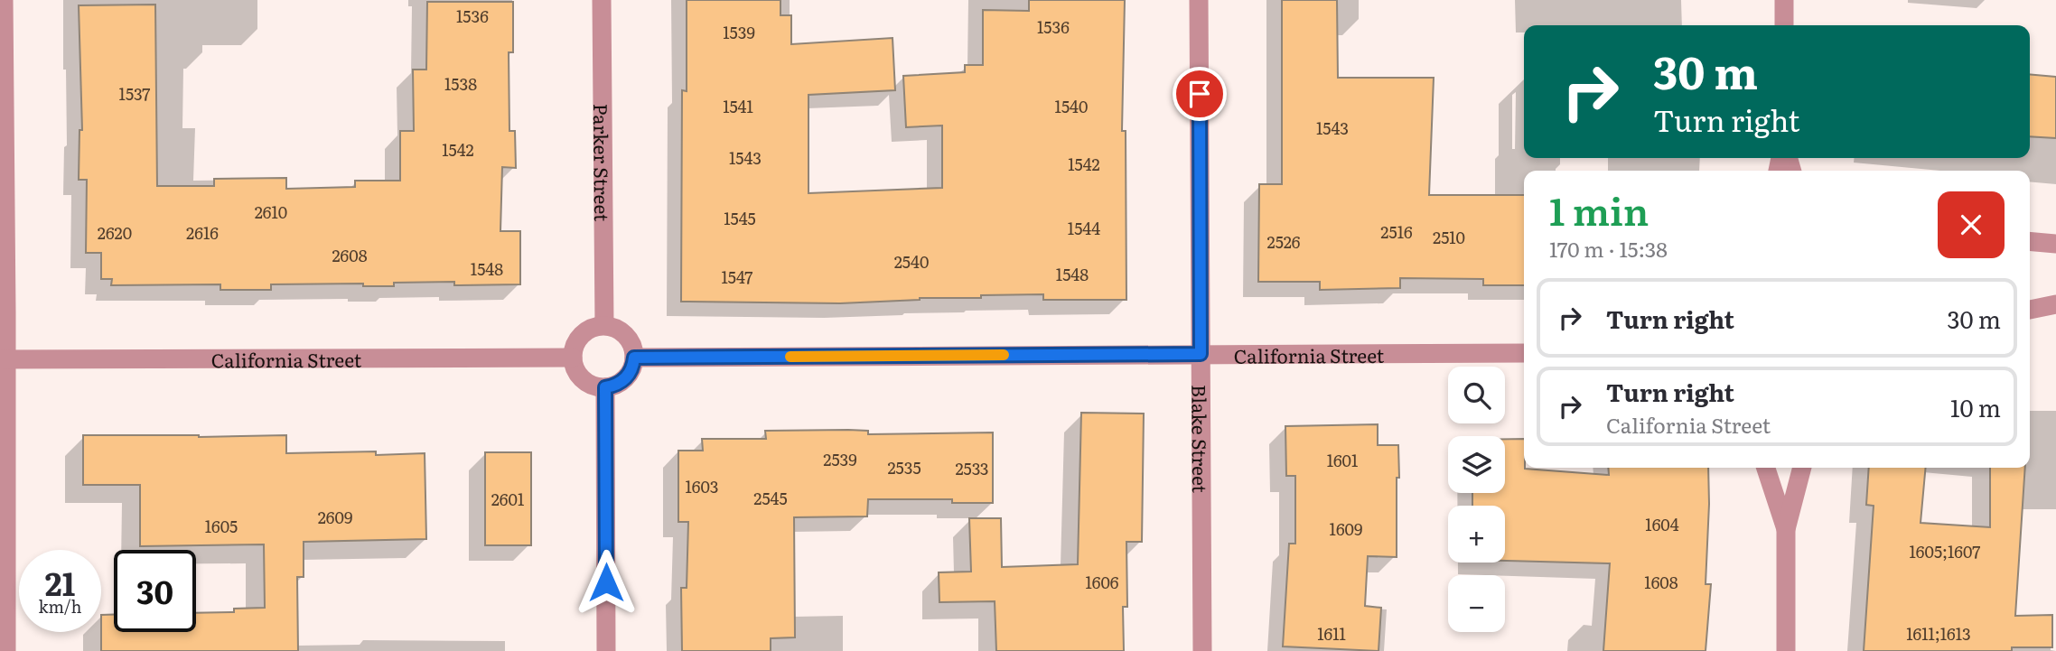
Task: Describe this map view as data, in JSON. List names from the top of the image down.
{
  "streets": {
    "street": ["Parker Street", "California Street", "Blake Street"]
  },
  "crossings": [
    ["Parker Street", "California Street"],
    ["California Street", "Blake Street"]
  ],
  "house_numbers": [
    "1536",
    "1536",
    "1539",
    "1538",
    "1537",
    "1541",
    "1540",
    "1543",
    "1542",
    "1543",
    "1542",
    "2610",
    "1545",
    "1544",
    "2516",
    "2620",
    "2616",
    "2510",
    "2526",
    "2608",
    "2540",
    "1548",
    "1548",
    "1547",
    "2539",
    "1601",
    "2535",
    "2533",
    "1603",
    "2545",
    "2601",
    "2609",
    "1604",
    "1605",
    "1609",
    "1605;1607",
    "1606",
    "1608",
    "1611",
    "1611;1613"
  ],
  "page": {
    "turn": ["30 m", "Turn right"],
    "heading": ["1 min", "170 m · 15:38"],
    "list": [
      {
        "name": "Turn right",
        "value": "30 m"
      },
      {
        "name": "Turn right",
        "note": "California Street",
        "value": "10 m"
      }
    ],
    "map_buttons": ["+", "−"],
    "speed": "21 km/h",
    "limit": "30"
  }
}
